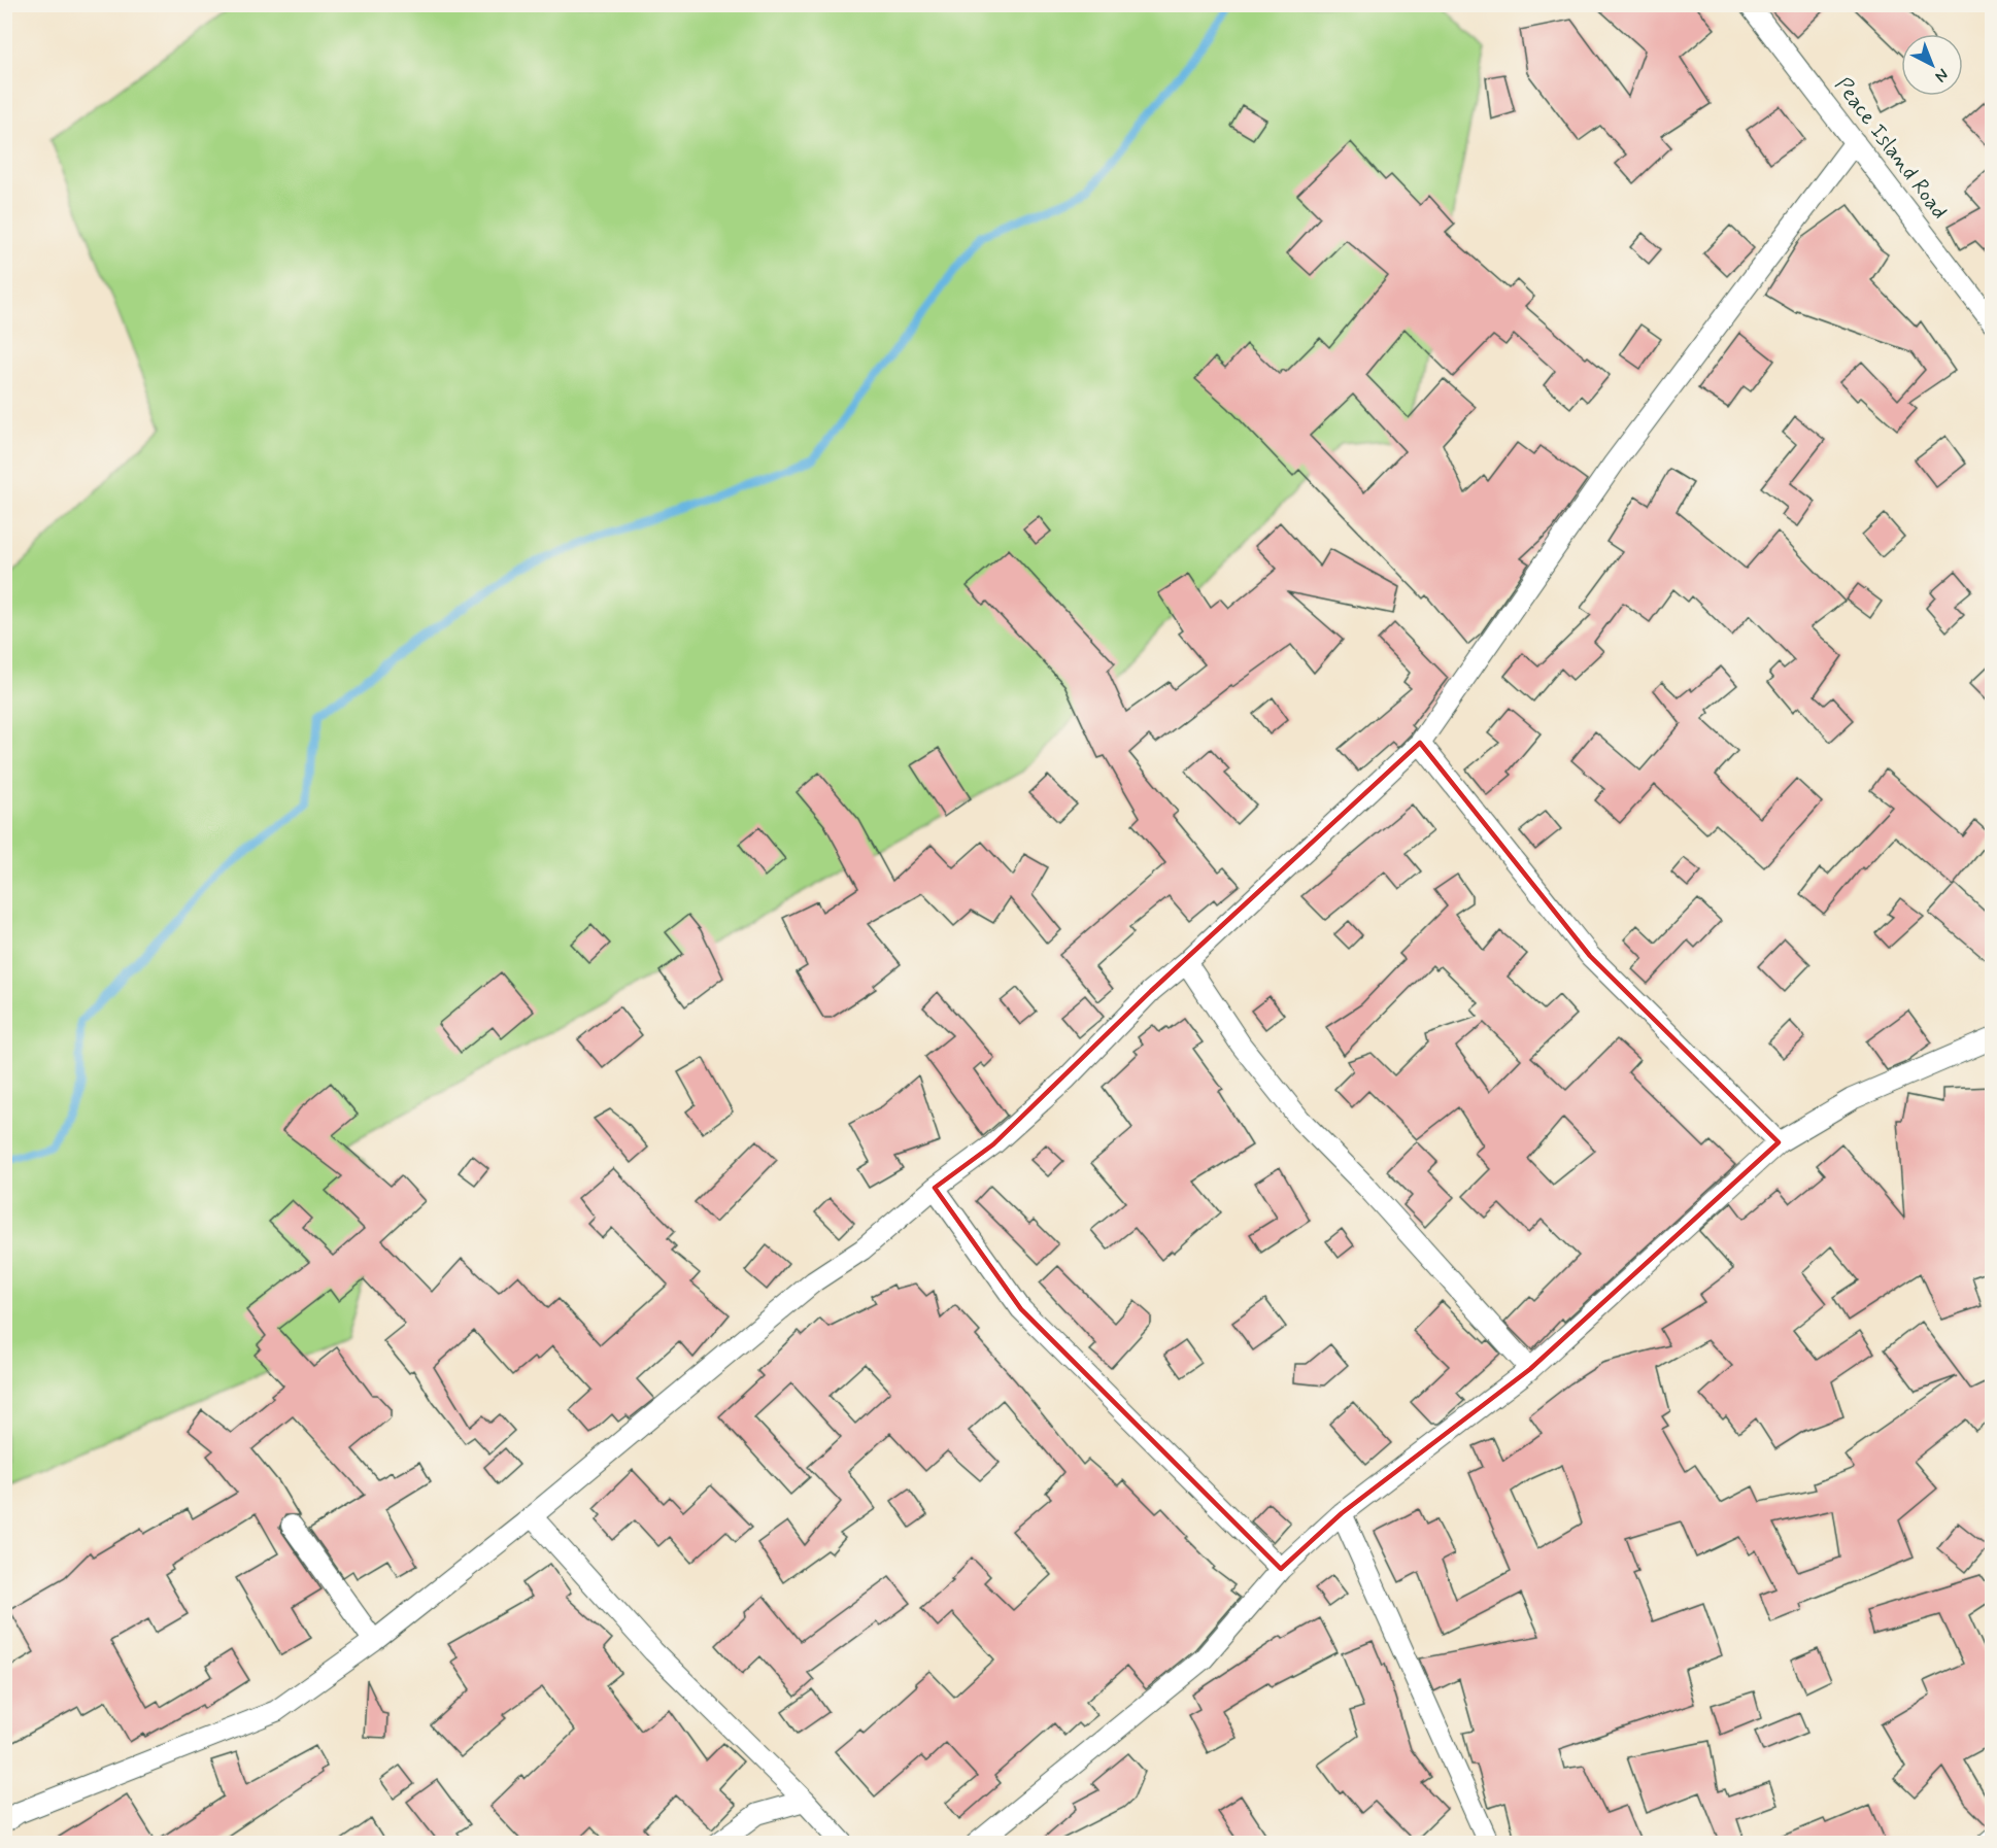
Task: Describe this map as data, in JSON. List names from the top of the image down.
{
  "streets": {
    "street": ["Peace Island Road"]
  },
  "north": "bottom right"
}
